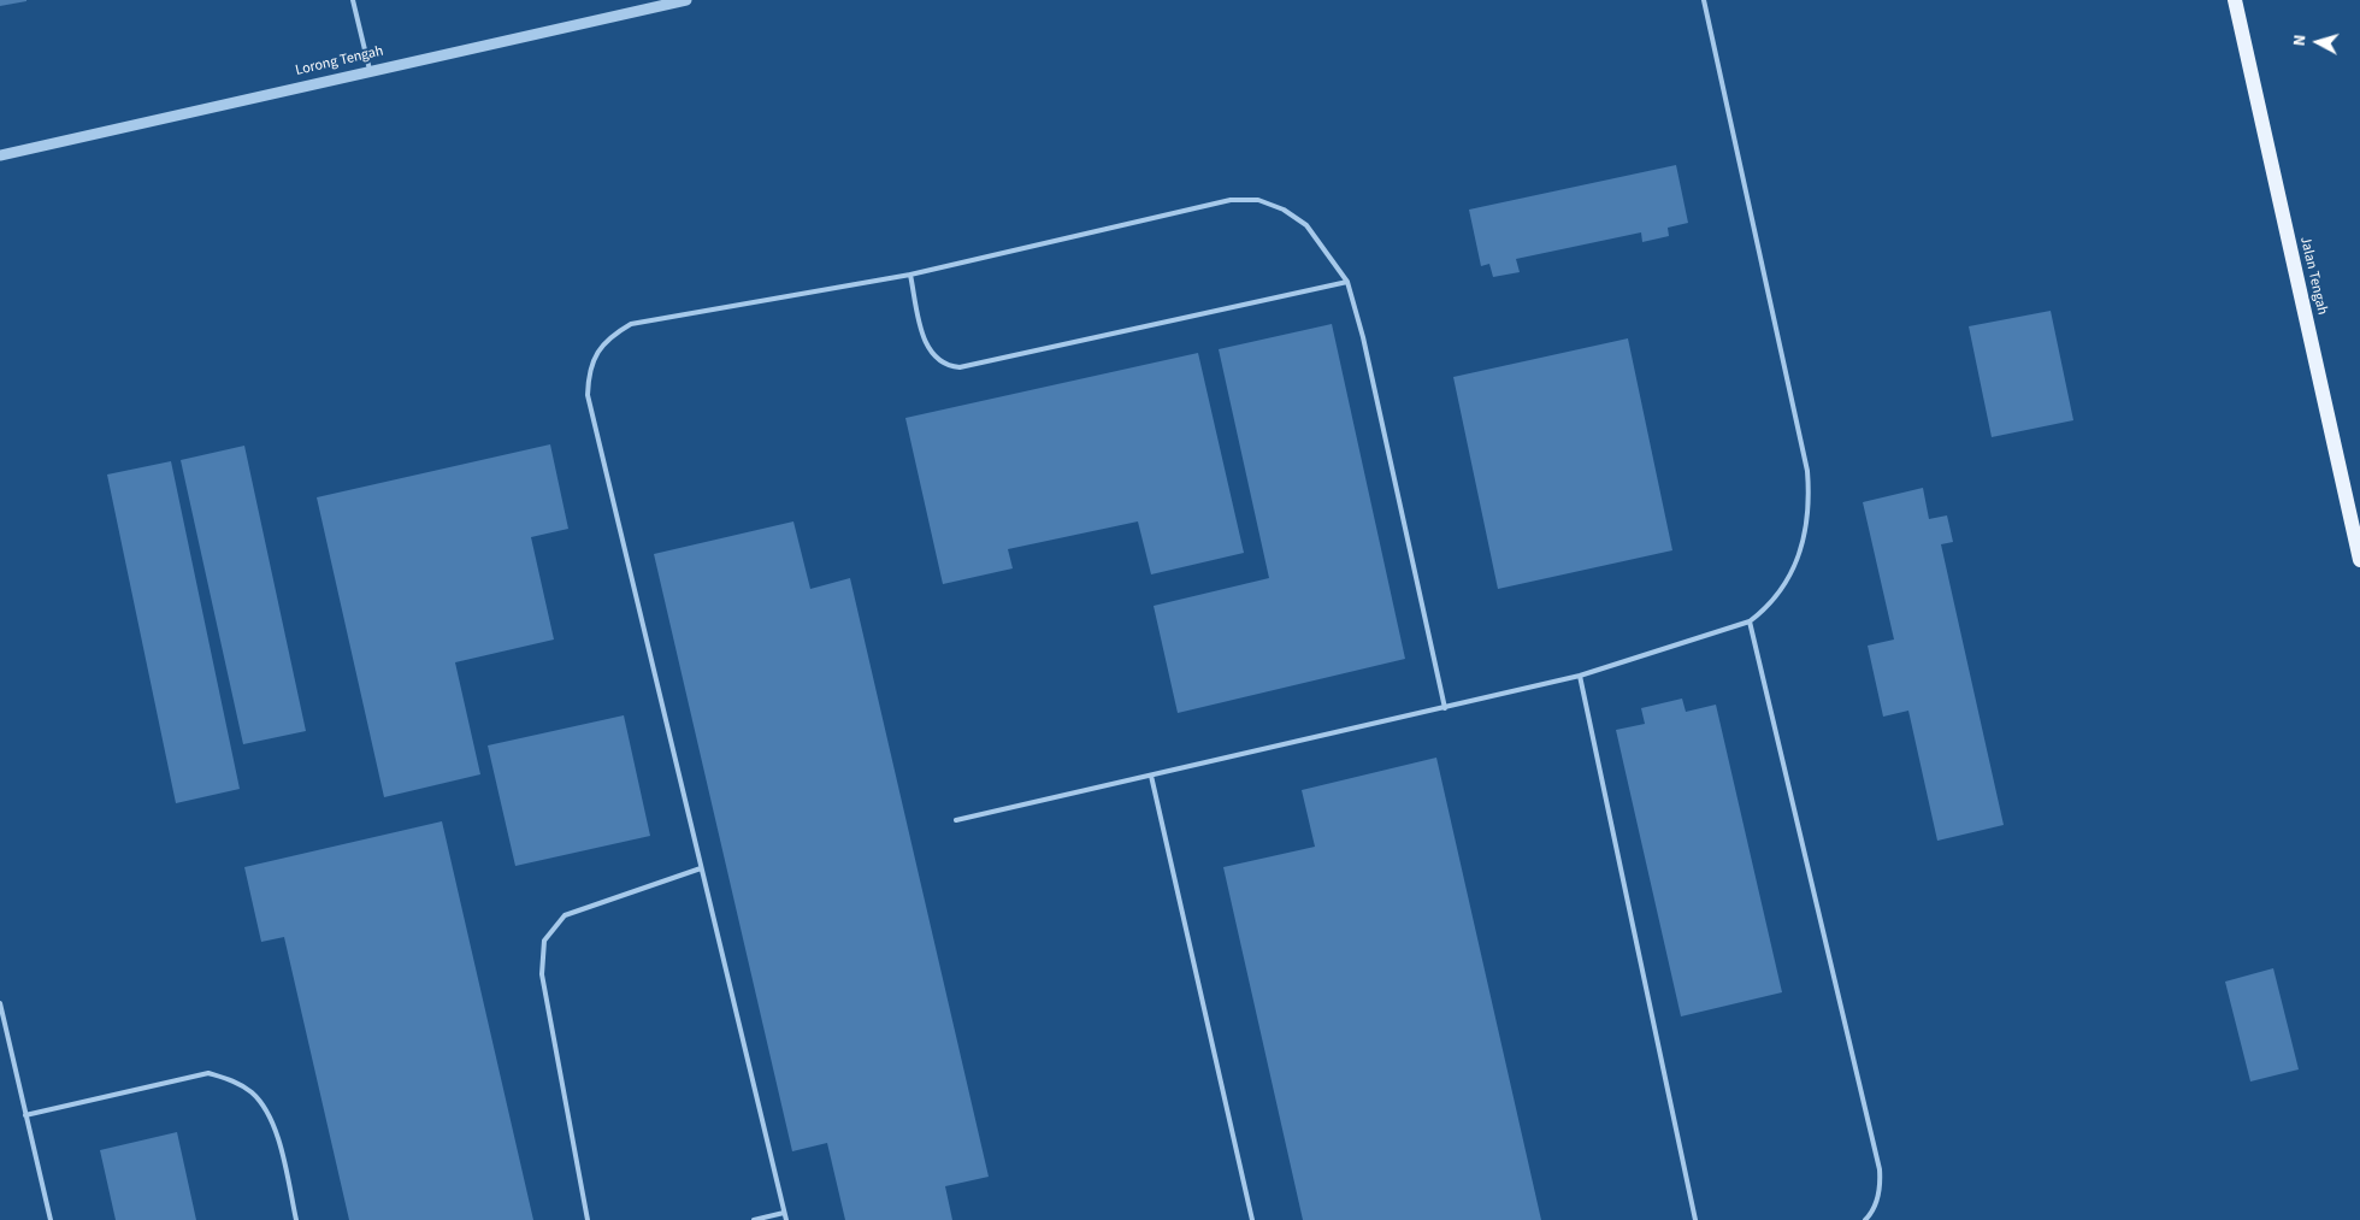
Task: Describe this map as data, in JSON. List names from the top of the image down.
{
  "streets": {
    "main road": ["Jalan Tengah"],
    "street": ["Lorong Tengah"]
  },
  "north": "left"
}
